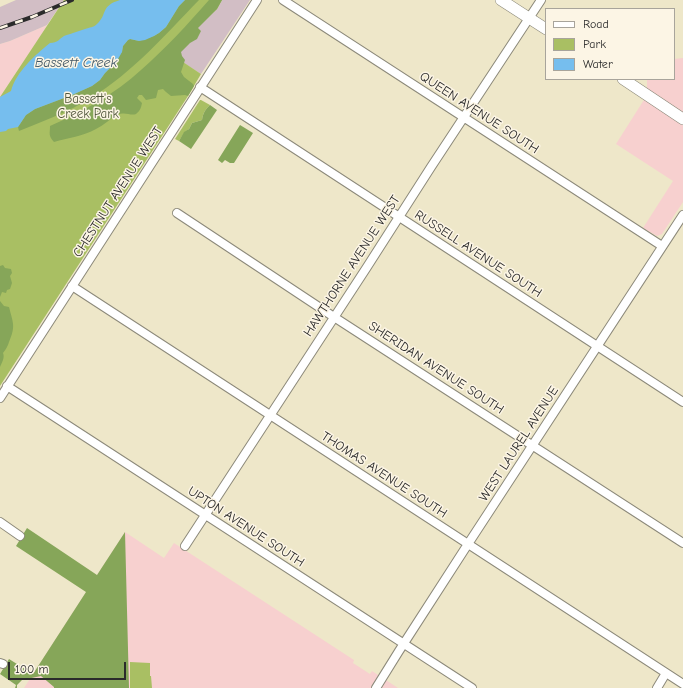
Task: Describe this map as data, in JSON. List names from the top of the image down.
{
  "streets": {
    "street": [
      "QUEEN AVENUE SOUTH",
      "CHESTNUT AVENUE WEST",
      "RUSSELL AVENUE SOUTH",
      "HAWTHORNE AVENUE WEST",
      "SHERIDAN AVENUE SOUTH",
      "WEST LAUREL AVENUE",
      "THOMAS AVENUE SOUTH",
      "UPTON AVENUE SOUTH"
    ]
  },
  "crossings": [
    ["QUEEN AVENUE SOUTH", "HAWTHORNE AVENUE WEST"],
    ["QUEEN AVENUE SOUTH", "WEST LAUREL AVENUE"],
    ["CHESTNUT AVENUE WEST", "RUSSELL AVENUE SOUTH"],
    ["CHESTNUT AVENUE WEST", "THOMAS AVENUE SOUTH"],
    ["CHESTNUT AVENUE WEST", "UPTON AVENUE SOUTH"],
    ["RUSSELL AVENUE SOUTH", "HAWTHORNE AVENUE WEST"],
    ["RUSSELL AVENUE SOUTH", "WEST LAUREL AVENUE"],
    ["HAWTHORNE AVENUE WEST", "SHERIDAN AVENUE SOUTH"],
    ["HAWTHORNE AVENUE WEST", "THOMAS AVENUE SOUTH"],
    ["HAWTHORNE AVENUE WEST", "UPTON AVENUE SOUTH"],
    ["SHERIDAN AVENUE SOUTH", "WEST LAUREL AVENUE"],
    ["WEST LAUREL AVENUE", "THOMAS AVENUE SOUTH"],
    ["WEST LAUREL AVENUE", "UPTON AVENUE SOUTH"]
  ],
  "water": ["Bassett Creek"],
  "parks": ["Bassett's Creek Park"],
  "legend": ["Road", "Park", "Water"],
  "scale_bar": "100 m"
}
